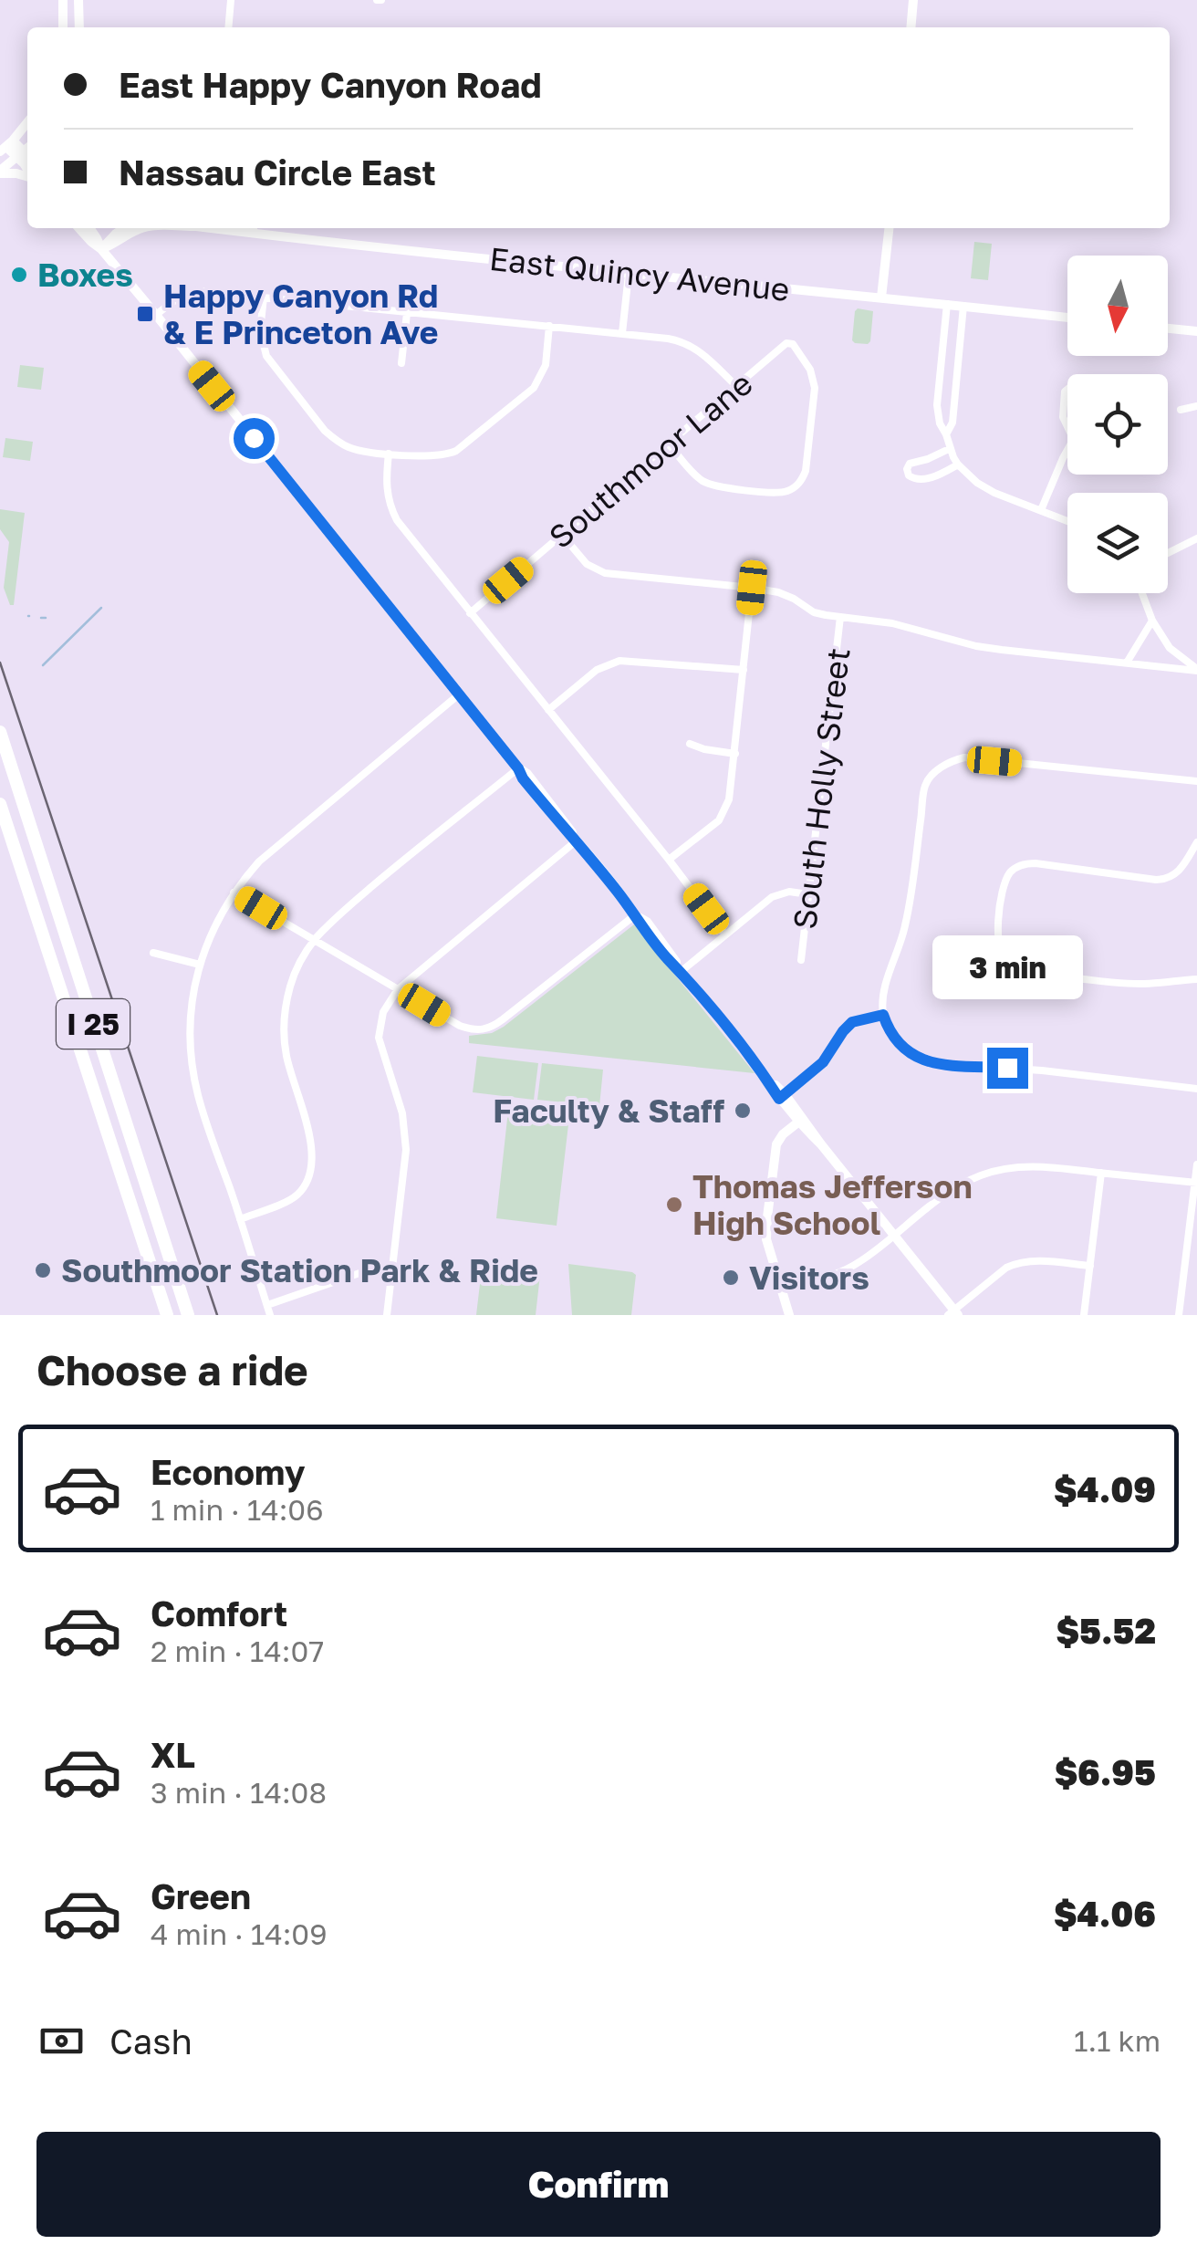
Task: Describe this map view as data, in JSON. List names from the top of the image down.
{
  "streets": {
    "highway": ["I 25"],
    "street": ["East Quincy Avenue", "Southmoor Lane", "South Holly Street"]
  },
  "places": {
    "other": [
      "Boxes",
      "Faculty & Staff",
      "Thomas Jefferson High School",
      "Southmoor Station Park & Ride",
      "Visitors"
    ],
    "transit": ["Happy Canyon Rd & E Princeton Ave"]
  },
  "north": "bottom",
  "page": {
    "banner": ["East Happy Canyon Road", "Nassau Circle East"],
    "bubble": "3 min",
    "heading": "Choose a ride",
    "list": [
      {
        "name": "Economy",
        "note": "1 min · 14:06",
        "value": "$4.09"
      },
      {
        "name": "Comfort",
        "note": "2 min · 14:07",
        "value": "$5.52"
      },
      {
        "name": "XL",
        "note": "3 min · 14:08",
        "value": "$6.95"
      },
      {
        "name": "Green",
        "note": "4 min · 14:09",
        "value": "$4.06"
      }
    ],
    "pay": ["Cash", "1.1 km"],
    "buttons": "Confirm"
  }
}
